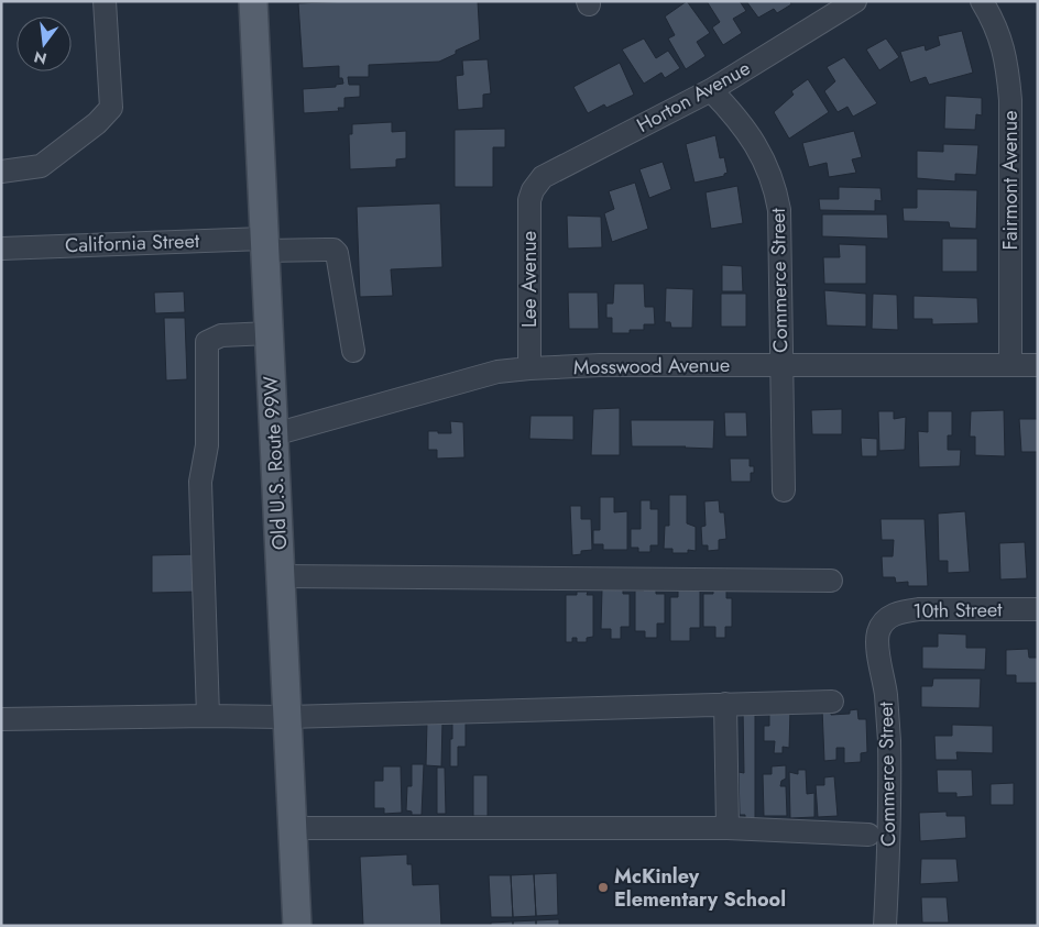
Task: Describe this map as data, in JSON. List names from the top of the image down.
{
  "streets": {
    "main road": ["Old U.S. Route 99W"],
    "street": [
      "Horton Avenue",
      "Fairmont Avenue",
      "California Street",
      "Lee Avenue",
      "Commerce Street",
      "Mosswood Avenue",
      "10th Street"
    ]
  },
  "crossings": [
    ["Horton Avenue", "Lee Avenue"],
    ["Horton Avenue", "Commerce Street"],
    ["Fairmont Avenue", "Mosswood Avenue"],
    ["California Street", "Old U.S. Route 99W"],
    ["Lee Avenue", "Mosswood Avenue"],
    ["Commerce Street", "Mosswood Avenue"],
    ["Commerce Street", "10th Street"],
    ["Mosswood Avenue", "Old U.S. Route 99W"]
  ],
  "places": ["McKinley Elementary School"],
  "north": "bottom"
}
